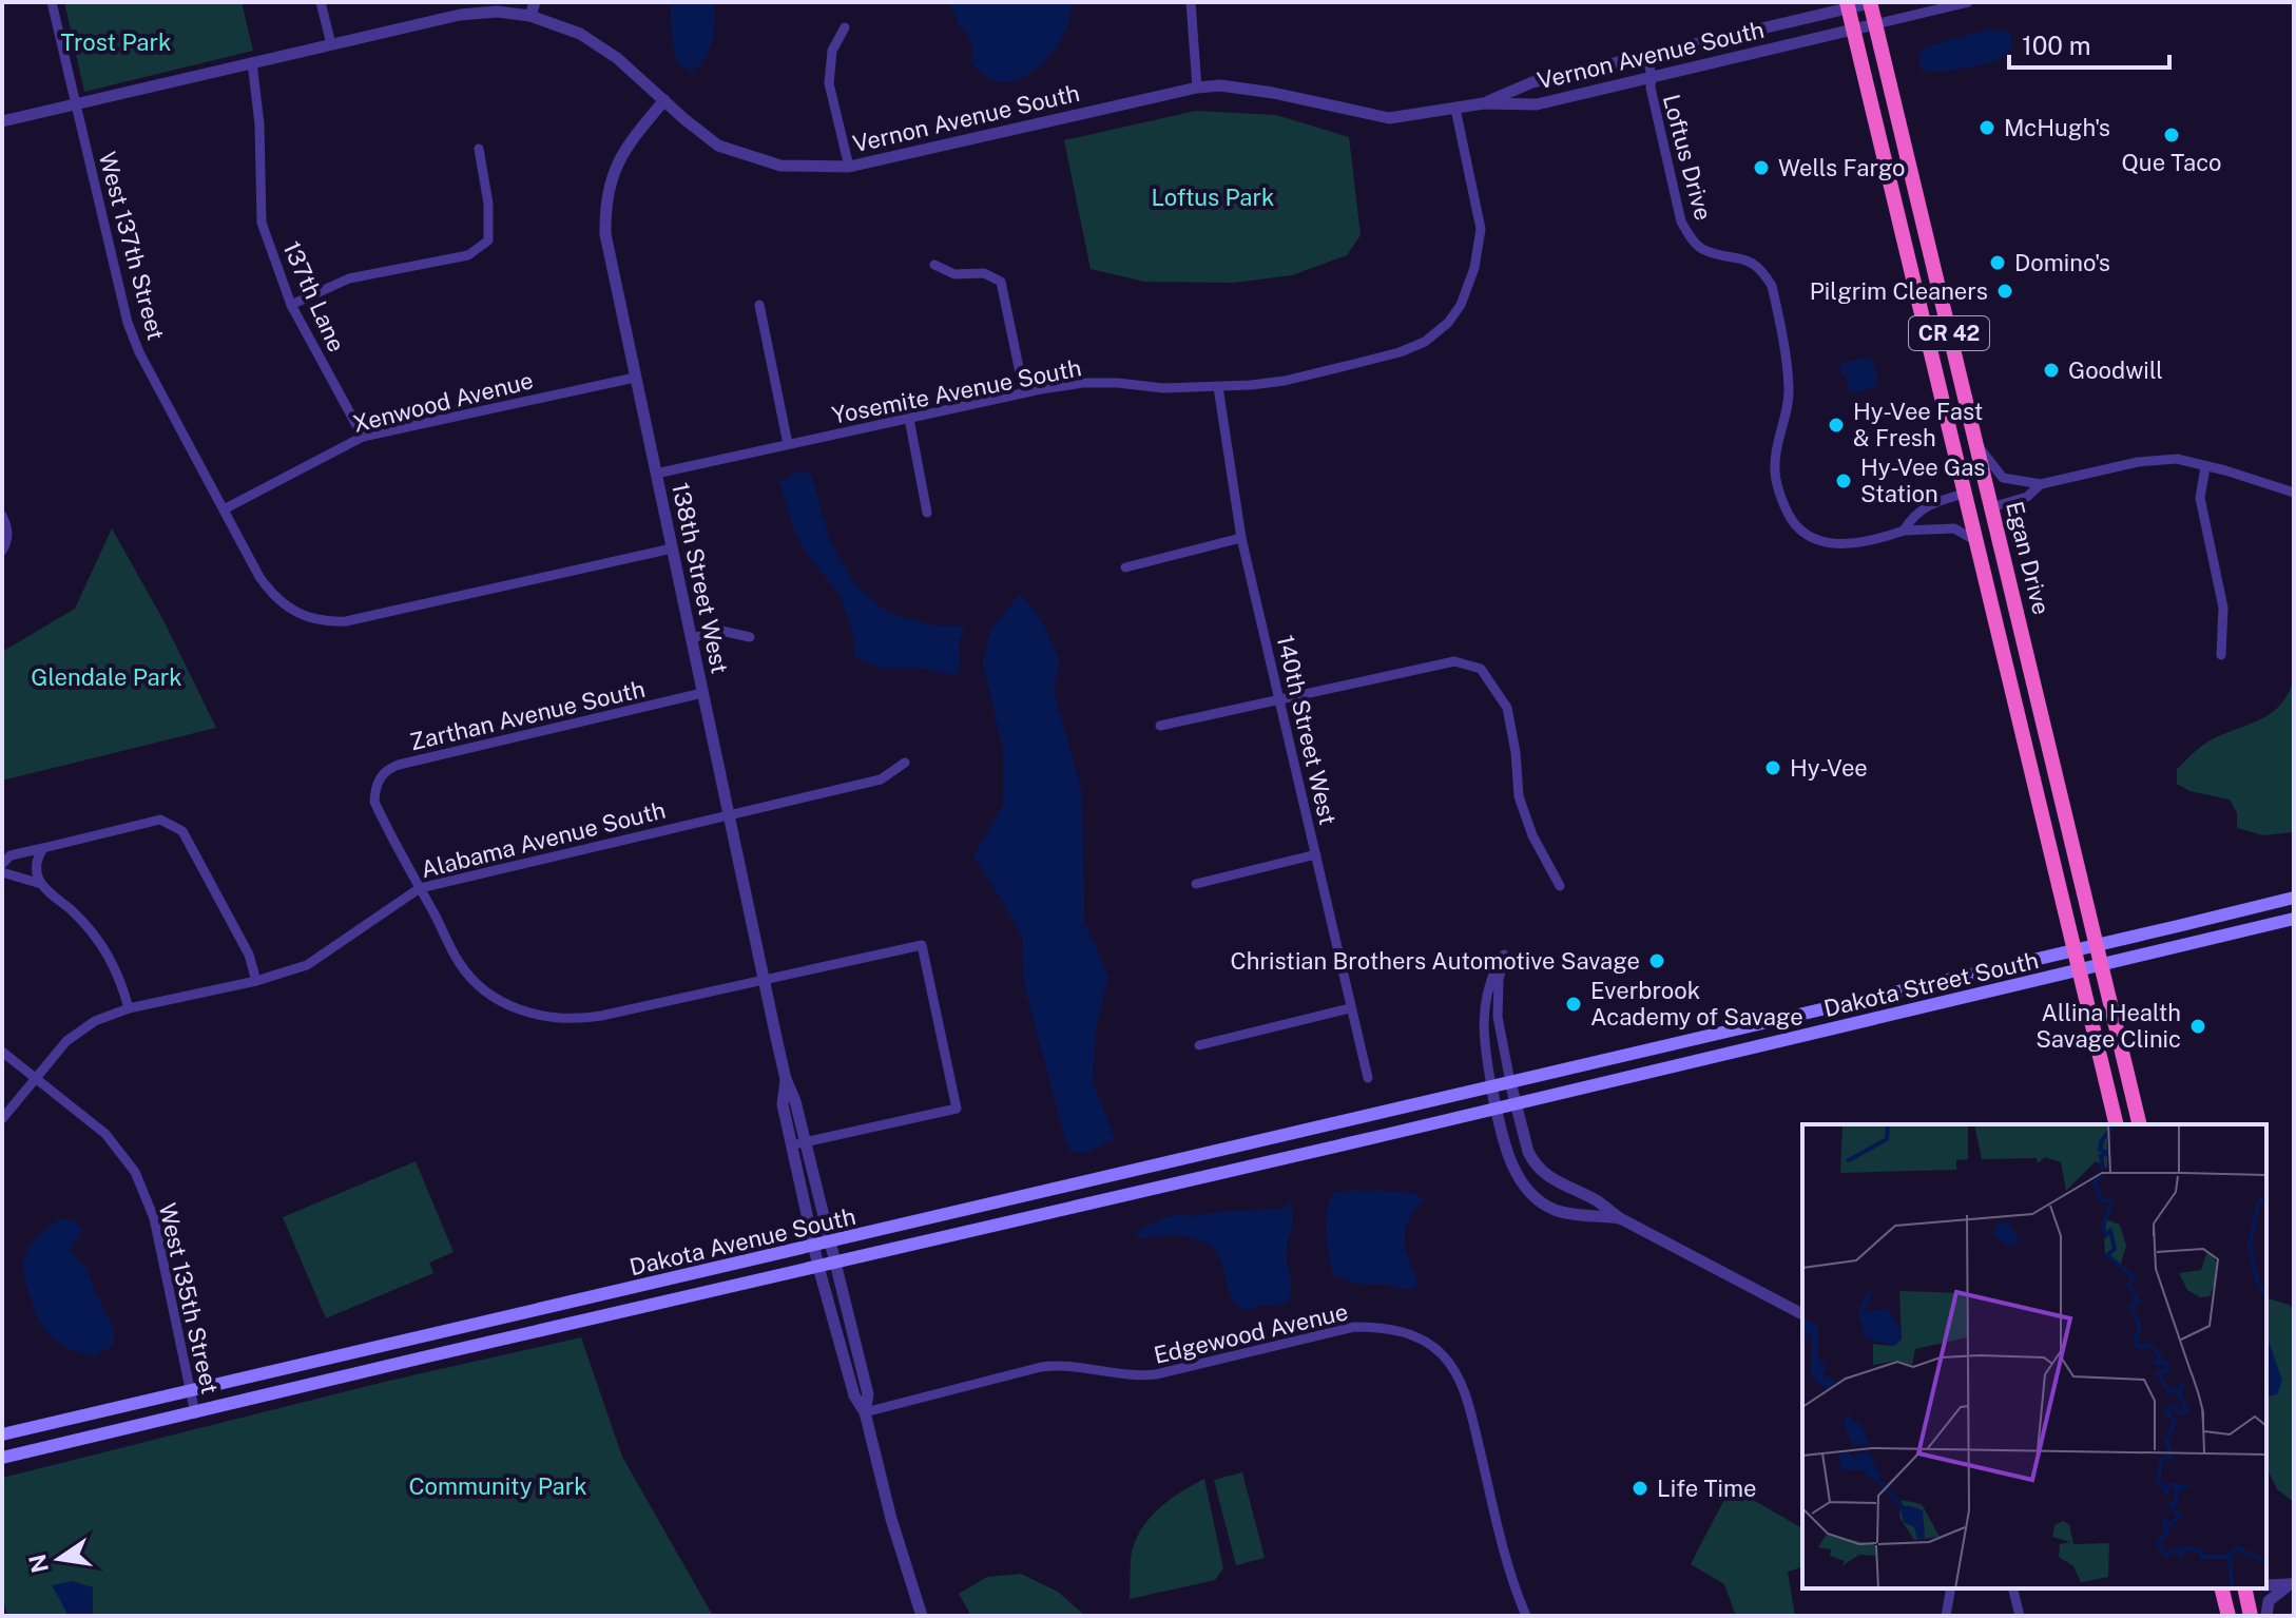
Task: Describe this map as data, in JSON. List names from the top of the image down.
{
  "streets": {
    "highway": ["CR 42", "Egan Drive"],
    "main road": ["Dakota Street South", "Dakota Avenue South"],
    "street": [
      "Vernon Avenue South",
      "Loftus Drive",
      "West 137th Street",
      "137th Lane",
      "Yosemite Avenue South",
      "Xenwood Avenue",
      "138th Street West",
      "Zarthan Avenue South",
      "140th Street West",
      "Alabama Avenue South",
      "West 135th Street",
      "Edgewood Avenue"
    ]
  },
  "crossings": [
    ["Vernon Avenue South", "Loftus Drive"],
    ["Vernon Avenue South", "West 137th Street"],
    ["Vernon Avenue South", "137th Lane"],
    ["Vernon Avenue South", "Yosemite Avenue South"],
    ["Vernon Avenue South", "Egan Drive"],
    ["Vernon Avenue South", "138th Street West"],
    ["West 137th Street", "Xenwood Avenue"],
    ["West 137th Street", "138th Street West"],
    ["137th Lane", "Xenwood Avenue"],
    ["Yosemite Avenue South", "138th Street West"],
    ["Yosemite Avenue South", "140th Street West"],
    ["Xenwood Avenue", "138th Street West"],
    ["Egan Drive", "Dakota Street South"],
    ["138th Street West", "Zarthan Avenue South"],
    ["138th Street West", "Alabama Avenue South"],
    ["Zarthan Avenue South", "Alabama Avenue South"],
    ["Alabama Avenue South", "West 135th Street"],
    ["Dakota Street South", "Dakota Avenue South"],
    ["Dakota Avenue South", "West 135th Street"]
  ],
  "parks": [
    "Trost Park",
    "Loftus Park",
    "Glendale Park",
    "Community Park"
  ],
  "places": [
    "McHugh's",
    "Que Taco",
    "Wells Fargo",
    "Domino's",
    "Pilgrim Cleaners",
    "Goodwill",
    "Hy-Vee Fast & Fresh",
    "Hy-Vee Gas Station",
    "Hy-Vee",
    "Christian Brothers Automotive Savage",
    "Everbrook Academy of Savage",
    "Allina Health Savage Clinic",
    "Life Time"
  ],
  "scale_bar": "100 m",
  "north": "left"
}
